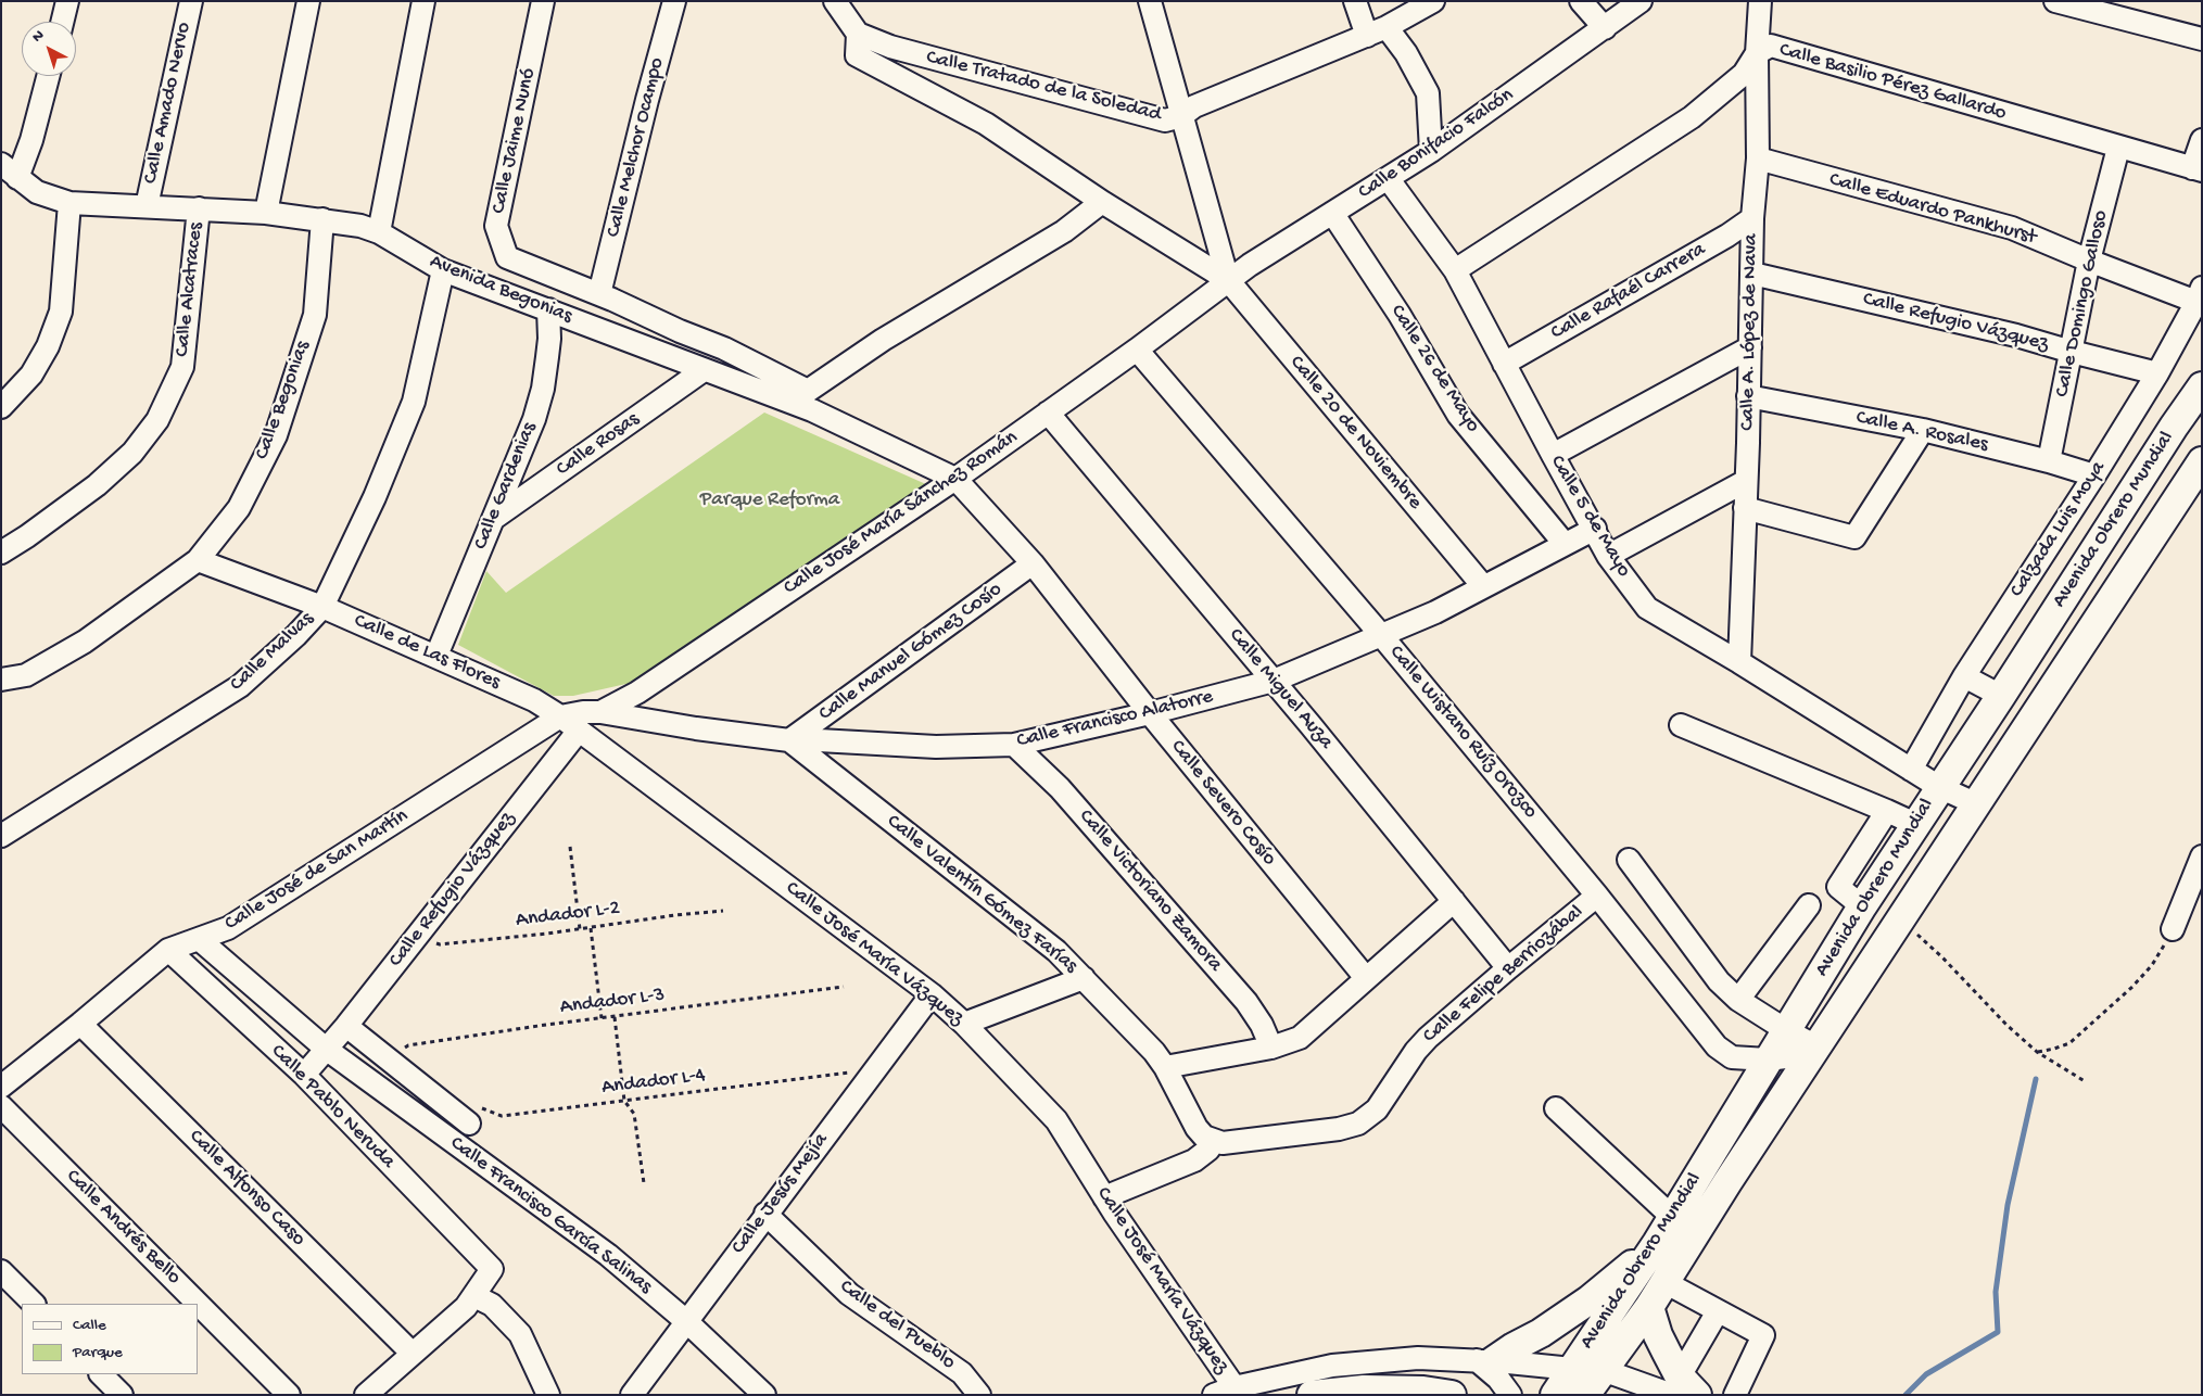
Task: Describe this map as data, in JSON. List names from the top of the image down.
{
  "streets": {
    "main road": ["Avenida Obrero Mundial"],
    "street": [
      "Calle Basilio Pérez Gallardo",
      "Calle Tratado de la Soledad",
      "Calle Amado Nervo",
      "Calle Jaime Nunó",
      "Calle Bonifacio Falcón",
      "Calle Melchor Ocampo",
      "Calle Eduardo Pankhurst",
      "Calle Alcatraces",
      "Avenida Begonias",
      "Calle Rafaél Carrera",
      "Calle Domingo Galloso",
      "Calle Refugio Vázquez",
      "Calle A. López de Nava",
      "Calle 26 de Mayo",
      "Calle Begonias",
      "Calle A. Rosales",
      "Calle 20 de Noviembre",
      "Calle Rosas",
      "Calle Gardenias",
      "Calle José María Sánchez Román",
      "Calle 5 de Mayo",
      "Calzada Luis Moya",
      "Calle Malvas",
      "Calle de Las Flores",
      "Calle Manuel Gómez Cosío",
      "Calle Miguel Auza",
      "Calle Francisco Alatorre",
      "Calle Wistano Ruíz Orozco",
      "Calle Severo Cosío",
      "Calle José de San Martín",
      "Calle Victoriano Zamora",
      "Calle Valentín Gómez Farías",
      "Calle José María Vázquez",
      "Calle Felipe Berriozábal",
      "Calle Pablo Neruda",
      "Calle Alfonso Caso",
      "Calle Jesús Mejía",
      "Calle Francisco García Salinas",
      "Calle Andrés Bello",
      "Calle del Pueblo"
    ],
    "path": ["Andador L-2", "Andador L-3", "Andador L-4"]
  },
  "crossings": [
    ["Calle Basilio Pérez Gallardo", "Calle Domingo Galloso"],
    ["Calle Basilio Pérez Gallardo", "Calle A. López de Nava"],
    ["Calle Basilio Pérez Gallardo", "Calle 5 de Mayo"],
    ["Calle Amado Nervo", "Avenida Begonias"],
    ["Calle Jaime Nunó", "Calle Melchor Ocampo"],
    ["Calle Jaime Nunó", "Avenida Begonias"],
    ["Calle Bonifacio Falcón", "Calle 26 de Mayo"],
    ["Calle Bonifacio Falcón", "Calle 20 de Noviembre"],
    ["Calle Bonifacio Falcón", "Calle José María Sánchez Román"],
    ["Calle Bonifacio Falcón", "Calle 5 de Mayo"],
    ["Calle Melchor Ocampo", "Avenida Begonias"],
    ["Calle Eduardo Pankhurst", "Calle Domingo Galloso"],
    ["Calle Eduardo Pankhurst", "Calle A. López de Nava"],
    ["Calle Eduardo Pankhurst", "Calzada Luis Moya"],
    ["Calle Alcatraces", "Avenida Begonias"],
    ["Avenida Begonias", "Calle Begonias"],
    ["Avenida Begonias", "Calle Rosas"],
    ["Avenida Begonias", "Calle Gardenias"],
    ["Avenida Begonias", "Calle José María Sánchez Román"],
    ["Avenida Begonias", "Calle Malvas"],
    ["Avenida Begonias", "Calle Severo Cosío"],
    ["Calle Rafaél Carrera", "Calle A. López de Nava"],
    ["Calle Rafaél Carrera", "Calle 5 de Mayo"],
    ["Calle Domingo Galloso", "Calle Refugio Vázquez"],
    ["Calle Domingo Galloso", "Calle A. Rosales"],
    ["Calle Refugio Vázquez", "Calle A. López de Nava"],
    ["Calle Refugio Vázquez", "Calzada Luis Moya"],
    ["Calle Refugio Vázquez", "Andador L-2"],
    ["Calle Refugio Vázquez", "Calle José María Vázquez"],
    ["Calle Refugio Vázquez", "Calle Pablo Neruda"],
    ["Calle Refugio Vázquez", "Calle Francisco García Salinas"],
    ["Calle A. López de Nava", "Calle A. Rosales"],
    ["Calle A. López de Nava", "Calle 5 de Mayo"],
    ["Calle 26 de Mayo", "Calle Francisco Alatorre"],
    ["Calle Begonias", "Calle de Las Flores"],
    ["Calle A. Rosales", "Calzada Luis Moya"],
    ["Calle 20 de Noviembre", "Calle José María Sánchez Román"],
    ["Calle 20 de Noviembre", "Calle Francisco Alatorre"],
    ["Calle Rosas", "Calle Gardenias"],
    ["Calle Gardenias", "Calle de Las Flores"],
    ["Calle José María Sánchez Román", "Calle de Las Flores"],
    ["Calle José María Sánchez Román", "Calle Miguel Auza"],
    ["Calle José María Sánchez Román", "Calle Francisco Alatorre"],
    ["Calle José María Sánchez Román", "Calle Wistano Ruíz Orozco"],
    ["Calle José María Sánchez Román", "Calle Severo Cosío"],
    ["Calle José María Sánchez Román", "Calle José de San Martín"],
    ["Calle José María Sánchez Román", "Calle José María Vázquez"],
    ["Calle 5 de Mayo", "Avenida Obrero Mundial"],
    ["Calle 5 de Mayo", "Calzada Luis Moya"],
    ["Calle 5 de Mayo", "Calle Francisco Alatorre"],
    ["Avenida Obrero Mundial", "Calle Wistano Ruíz Orozco"],
    ["Calle Malvas", "Calle de Las Flores"],
    ["Calle de Las Flores", "Calle José de San Martín"],
    ["Calle de Las Flores", "Calle José María Vázquez"],
    ["Calle Manuel Gómez Cosío", "Calle Francisco Alatorre"],
    ["Calle Manuel Gómez Cosío", "Calle Severo Cosío"],
    ["Calle Manuel Gómez Cosío", "Calle Valentín Gómez Farías"],
    ["Calle Miguel Auza", "Calle Francisco Alatorre"],
    ["Calle Miguel Auza", "Calle Felipe Berriozábal"],
    ["Calle Francisco Alatorre", "Calle Wistano Ruíz Orozco"],
    ["Calle Francisco Alatorre", "Calle Severo Cosío"],
    ["Calle Francisco Alatorre", "Calle Victoriano Zamora"],
    ["Calle Francisco Alatorre", "Calle Valentín Gómez Farías"],
    ["Calle Wistano Ruíz Orozco", "Calle Felipe Berriozábal"],
    ["Calle José de San Martín", "Calle José María Vázquez"],
    ["Calle José de San Martín", "Calle Pablo Neruda"],
    ["Calle José de San Martín", "Calle Alfonso Caso"],
    ["Calle José de San Martín", "Calle Francisco García Salinas"],
    ["Calle Valentín Gómez Farías", "Calle Felipe Berriozábal"],
    ["Calle José María Vázquez", "Calle Jesús Mejía"],
    ["Andador L-4", "Calle Jesús Mejía"],
    ["Calle Jesús Mejía", "Calle Francisco García Salinas"],
    ["Calle Jesús Mejía", "Calle del Pueblo"]
  ],
  "parks": ["Parque Reforma"],
  "legend": ["Calle", "Parque"],
  "north": "top left"
}
